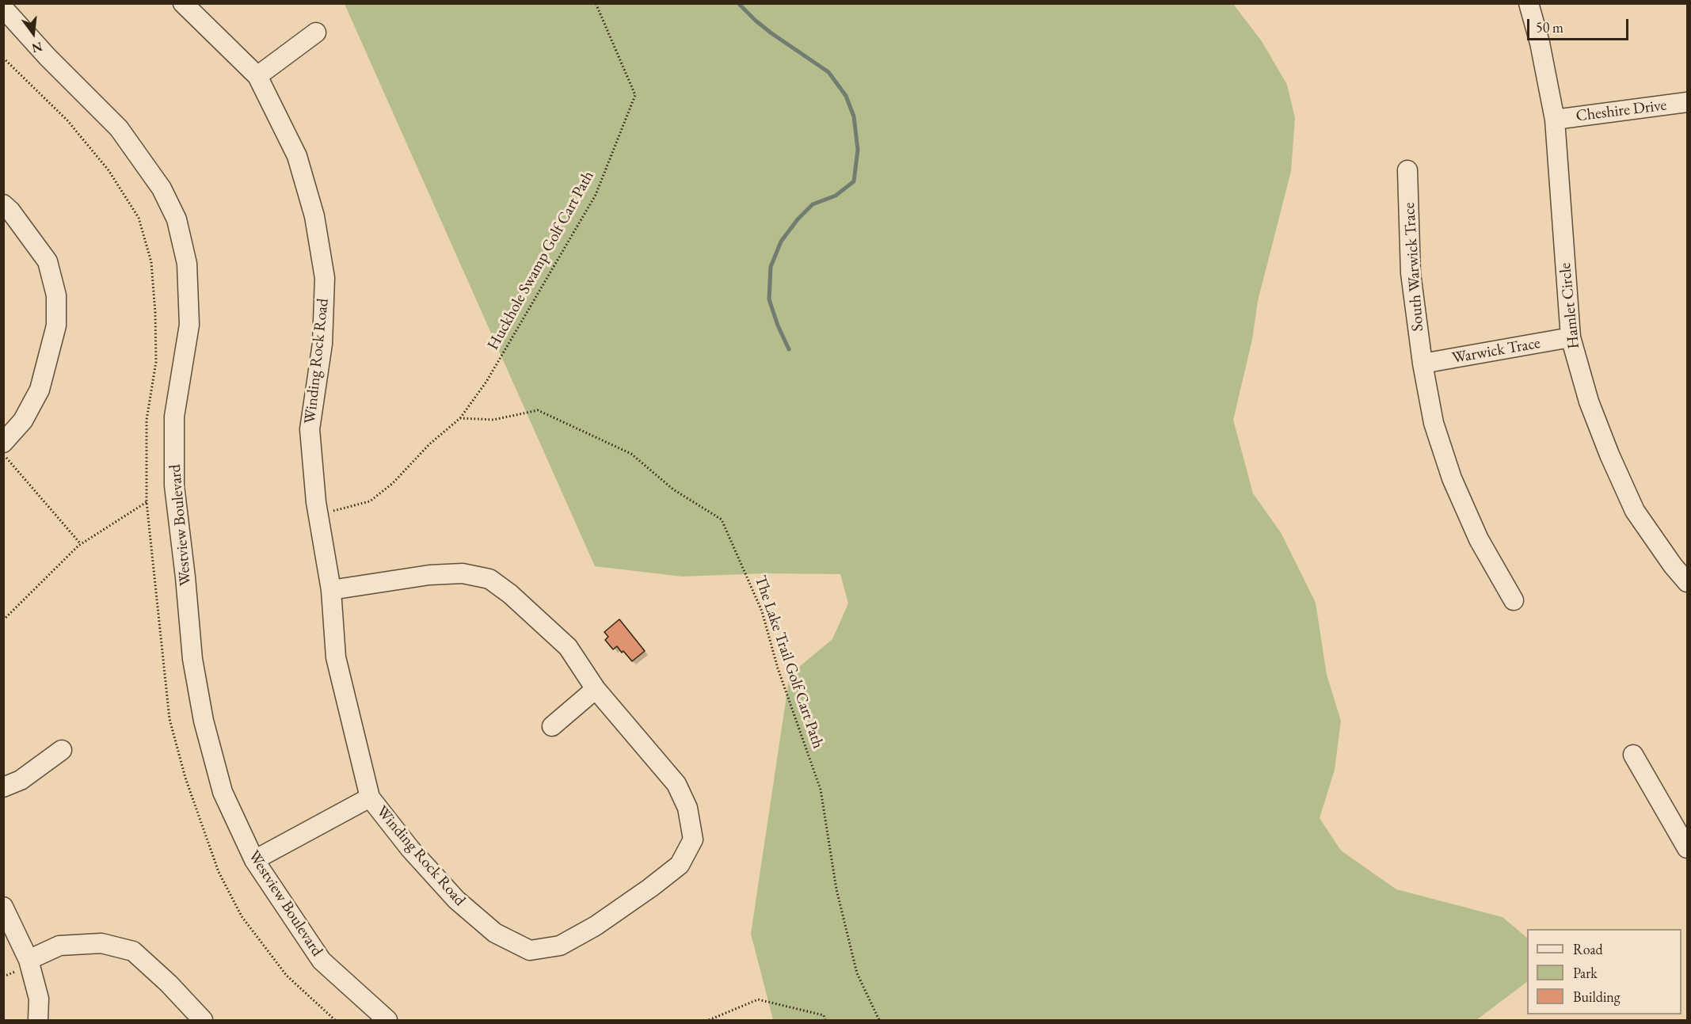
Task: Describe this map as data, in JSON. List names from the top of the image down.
{
  "streets": {
    "street": [
      "Cheshire Drive",
      "South Warwick Trace",
      "Hamlet Circle",
      "Warwick Trace",
      "Winding Rock Road",
      "Westview Boulevard"
    ],
    "path": ["Huckhole Swamp Golf Cart Path", "The Lake Trail Golf Cart Path"]
  },
  "crossings": [
    ["Cheshire Drive", "Hamlet Circle"],
    ["Huckhole Swamp Golf Cart Path", "The Lake Trail Golf Cart Path"],
    ["South Warwick Trace", "Warwick Trace"],
    ["Hamlet Circle", "Warwick Trace"],
    ["Winding Rock Road", "Westview Boulevard"]
  ],
  "legend": ["Road", "Park", "Building"],
  "scale_bar": "50 m",
  "north": "bottom"
}
